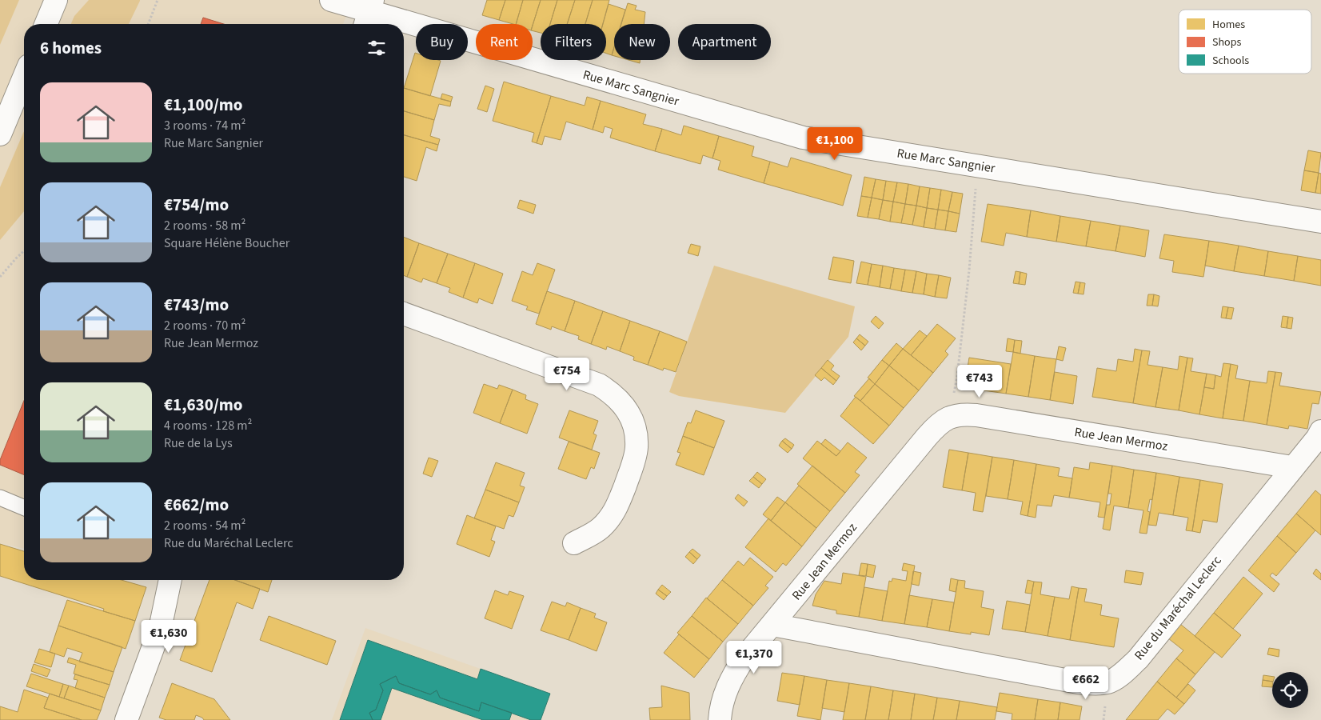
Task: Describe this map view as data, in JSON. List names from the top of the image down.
{
  "streets": {
    "street": ["Rue Marc Sangnier", "Rue Jean Mermoz", "Rue du Maréchal Leclerc"]
  },
  "crossings": [
    ["Rue Jean Mermoz", "Rue du Maréchal Leclerc"]
  ],
  "legend": ["Homes", "Shops", "Schools"],
  "page": {
    "chip": [
      "Buy",
      "Rent",
      "Filters",
      "New",
      "Apartment"
    ],
    "heading": "6 homes",
    "list": [
      {
        "name": "€1,100/mo",
        "note": "3 rooms · 74 m² · Rue Marc Sangnier"
      },
      {
        "name": "€754/mo",
        "note": "2 rooms · 58 m² · Square Hélène Boucher"
      },
      {
        "name": "€743/mo",
        "note": "2 rooms · 70 m² · Rue Jean Mermoz"
      },
      {
        "name": "€1,630/mo",
        "note": "4 rooms · 128 m² · Rue de la Lys"
      },
      {
        "name": "€662/mo",
        "note": "2 rooms · 54 m² · Rue du Maréchal Leclerc"
      }
    ],
    "price": [
      "€1,100",
      "€754",
      "€743",
      "€1,630",
      "€1,370",
      "€662"
    ]
  }
}
